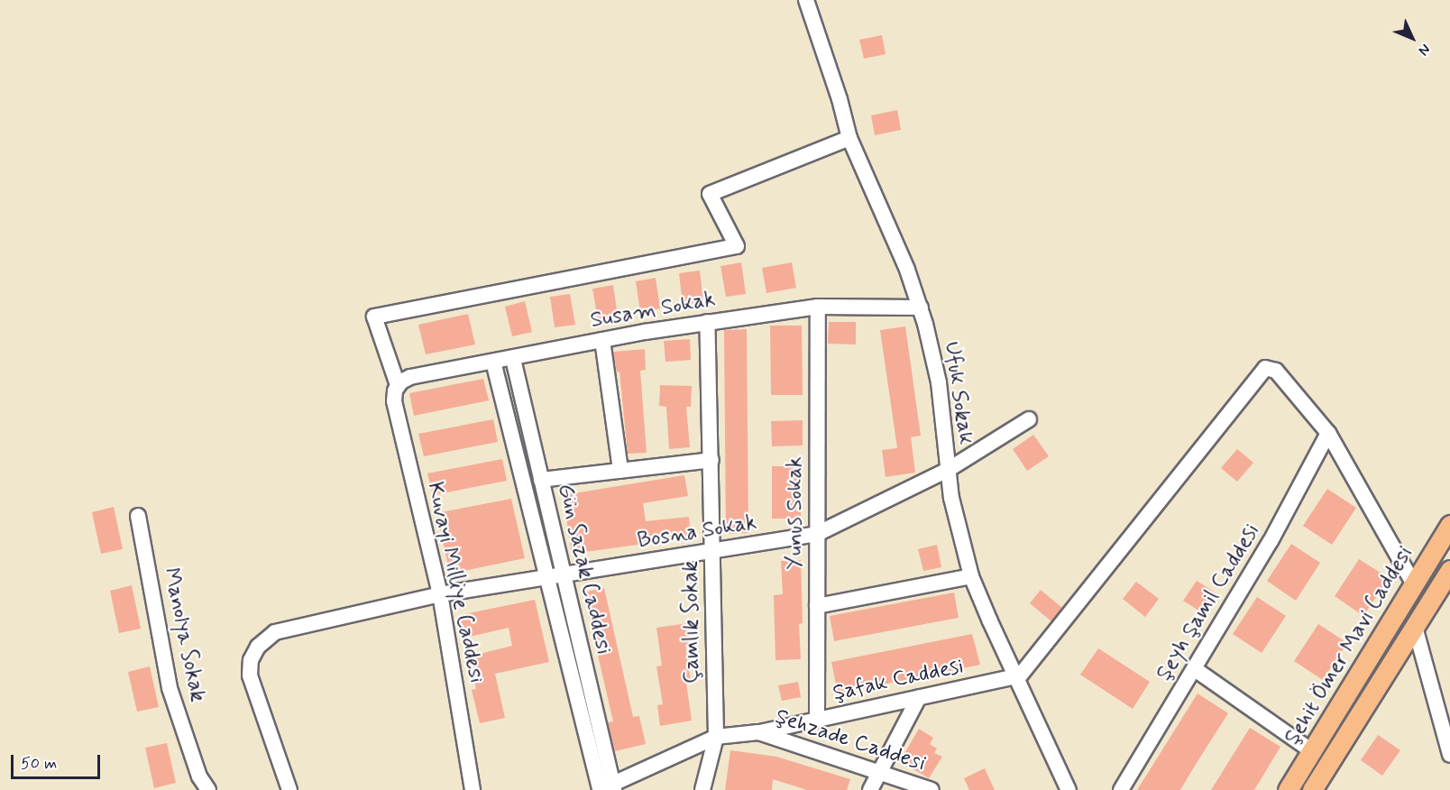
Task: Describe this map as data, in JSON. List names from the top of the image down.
{
  "streets": {
    "main road": ["Şehit Ömer Mavi Caddesi"],
    "street": [
      "Susam Sokak",
      "Ufuk Sokak",
      "Yunus Sokak",
      "Bosna Sokak",
      "Gün Sazak Caddesi",
      "Kuvayi Milliye Caddesi",
      "Şeyh Şamil Caddesi",
      "Çamlık Sokak",
      "Manolya Sokak",
      "Şafak Caddesi",
      "Şehzade Caddesi"
    ]
  },
  "crossings": [
    ["Susam Sokak", "Ufuk Sokak"],
    ["Susam Sokak", "Yunus Sokak"],
    ["Susam Sokak", "Gün Sazak Caddesi"],
    ["Susam Sokak", "Kuvayi Milliye Caddesi"],
    ["Susam Sokak", "Çamlık Sokak"],
    ["Ufuk Sokak", "Bosna Sokak"],
    ["Ufuk Sokak", "Şafak Caddesi"],
    ["Yunus Sokak", "Bosna Sokak"],
    ["Yunus Sokak", "Şafak Caddesi"],
    ["Bosna Sokak", "Gün Sazak Caddesi"],
    ["Bosna Sokak", "Kuvayi Milliye Caddesi"],
    ["Bosna Sokak", "Çamlık Sokak"],
    ["Gün Sazak Caddesi", "Şehzade Caddesi"],
    ["Çamlık Sokak", "Şehzade Caddesi"],
    ["Şafak Caddesi", "Şehzade Caddesi"]
  ],
  "scale_bar": "50 m",
  "north": "bottom right"
}
